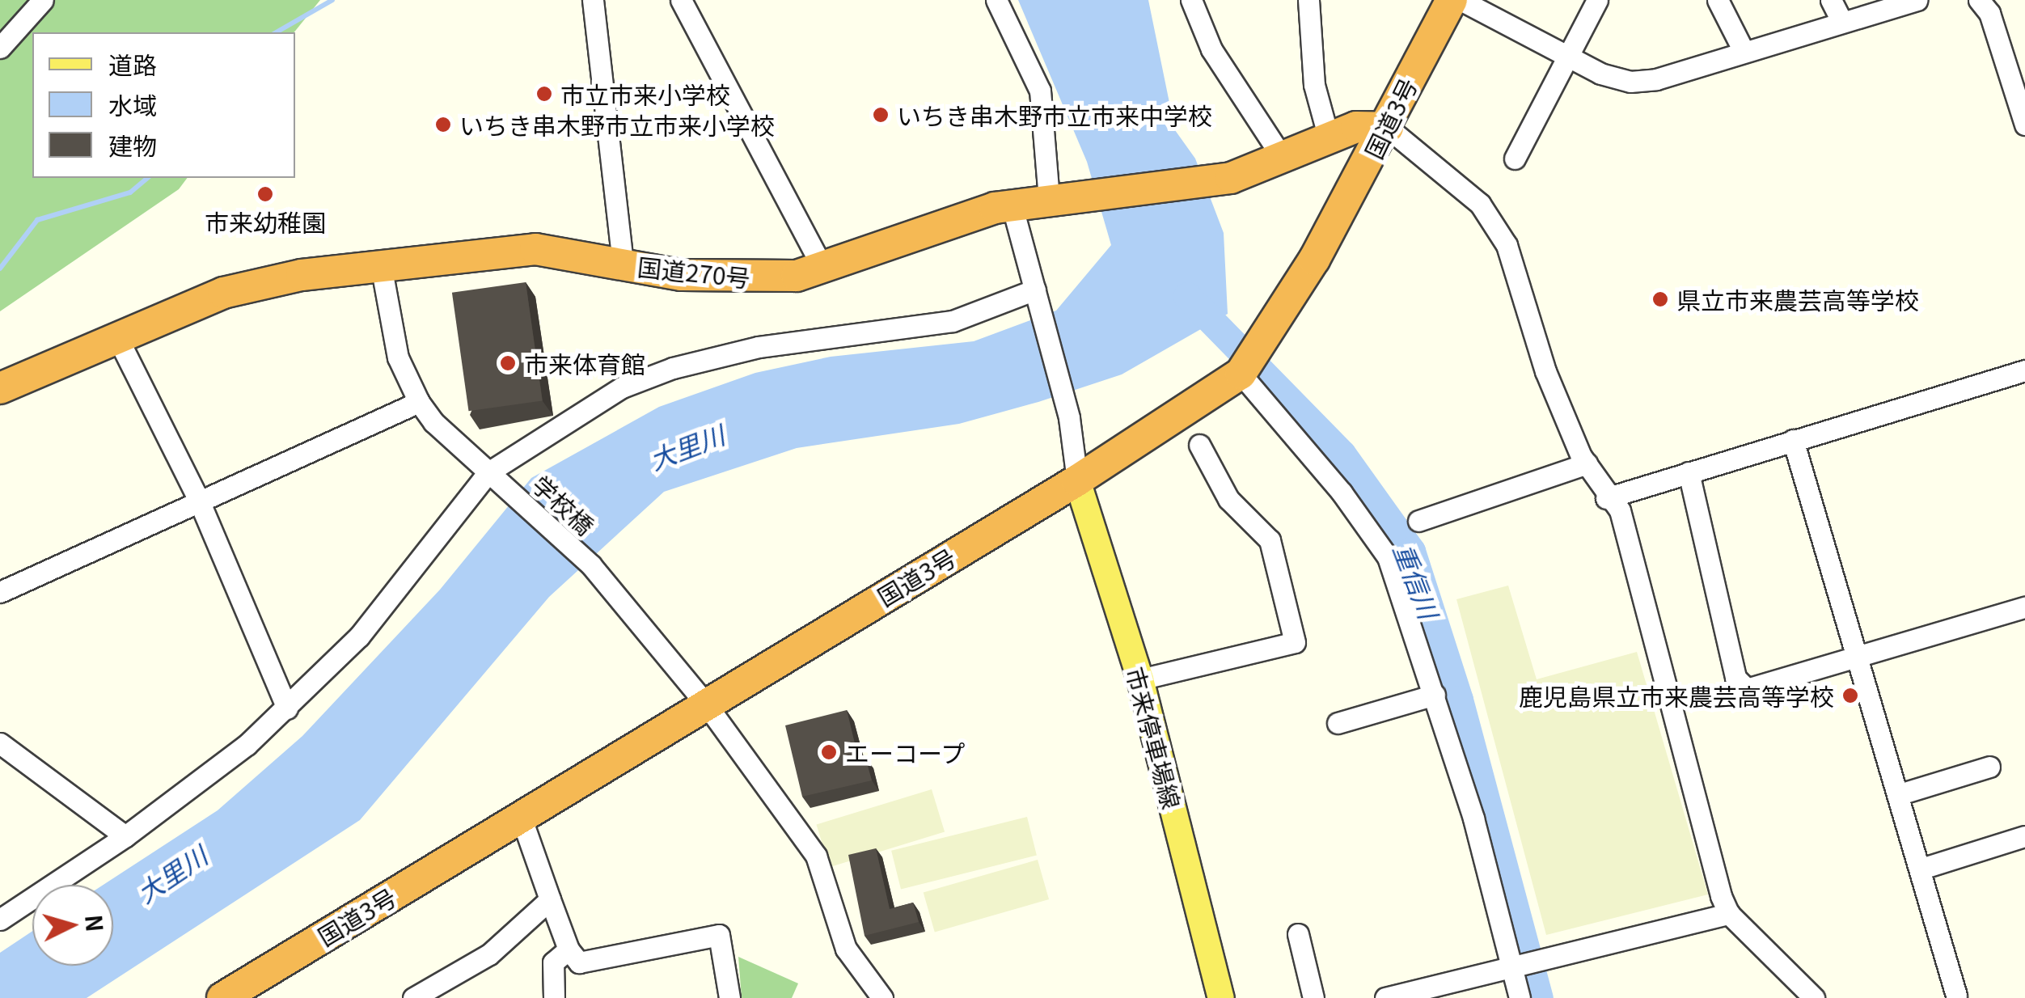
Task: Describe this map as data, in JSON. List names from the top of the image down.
{
  "streets": {
    "highway": ["国道3号", "国道270号"],
    "main road": ["市来停車場線"],
    "street": ["学校橋"]
  },
  "crossings": [
    ["国道3号", "国道270号"],
    ["国道3号", "学校橋"],
    ["国道3号", "市来停車場線"],
    ["国道270号", "学校橋"]
  ],
  "water": ["大里川", "重信川"],
  "places": [
    "市立市来小学校",
    "いちき串木野市立市来中学校",
    "いちき串木野市立市来小学校",
    "市来幼稚園",
    "県立市来農芸高等学校",
    "市来体育館",
    "鹿児島県立市来農芸高等学校",
    "エーコープ"
  ],
  "legend": ["道路", "水域", "建物"],
  "north": "right"
}
